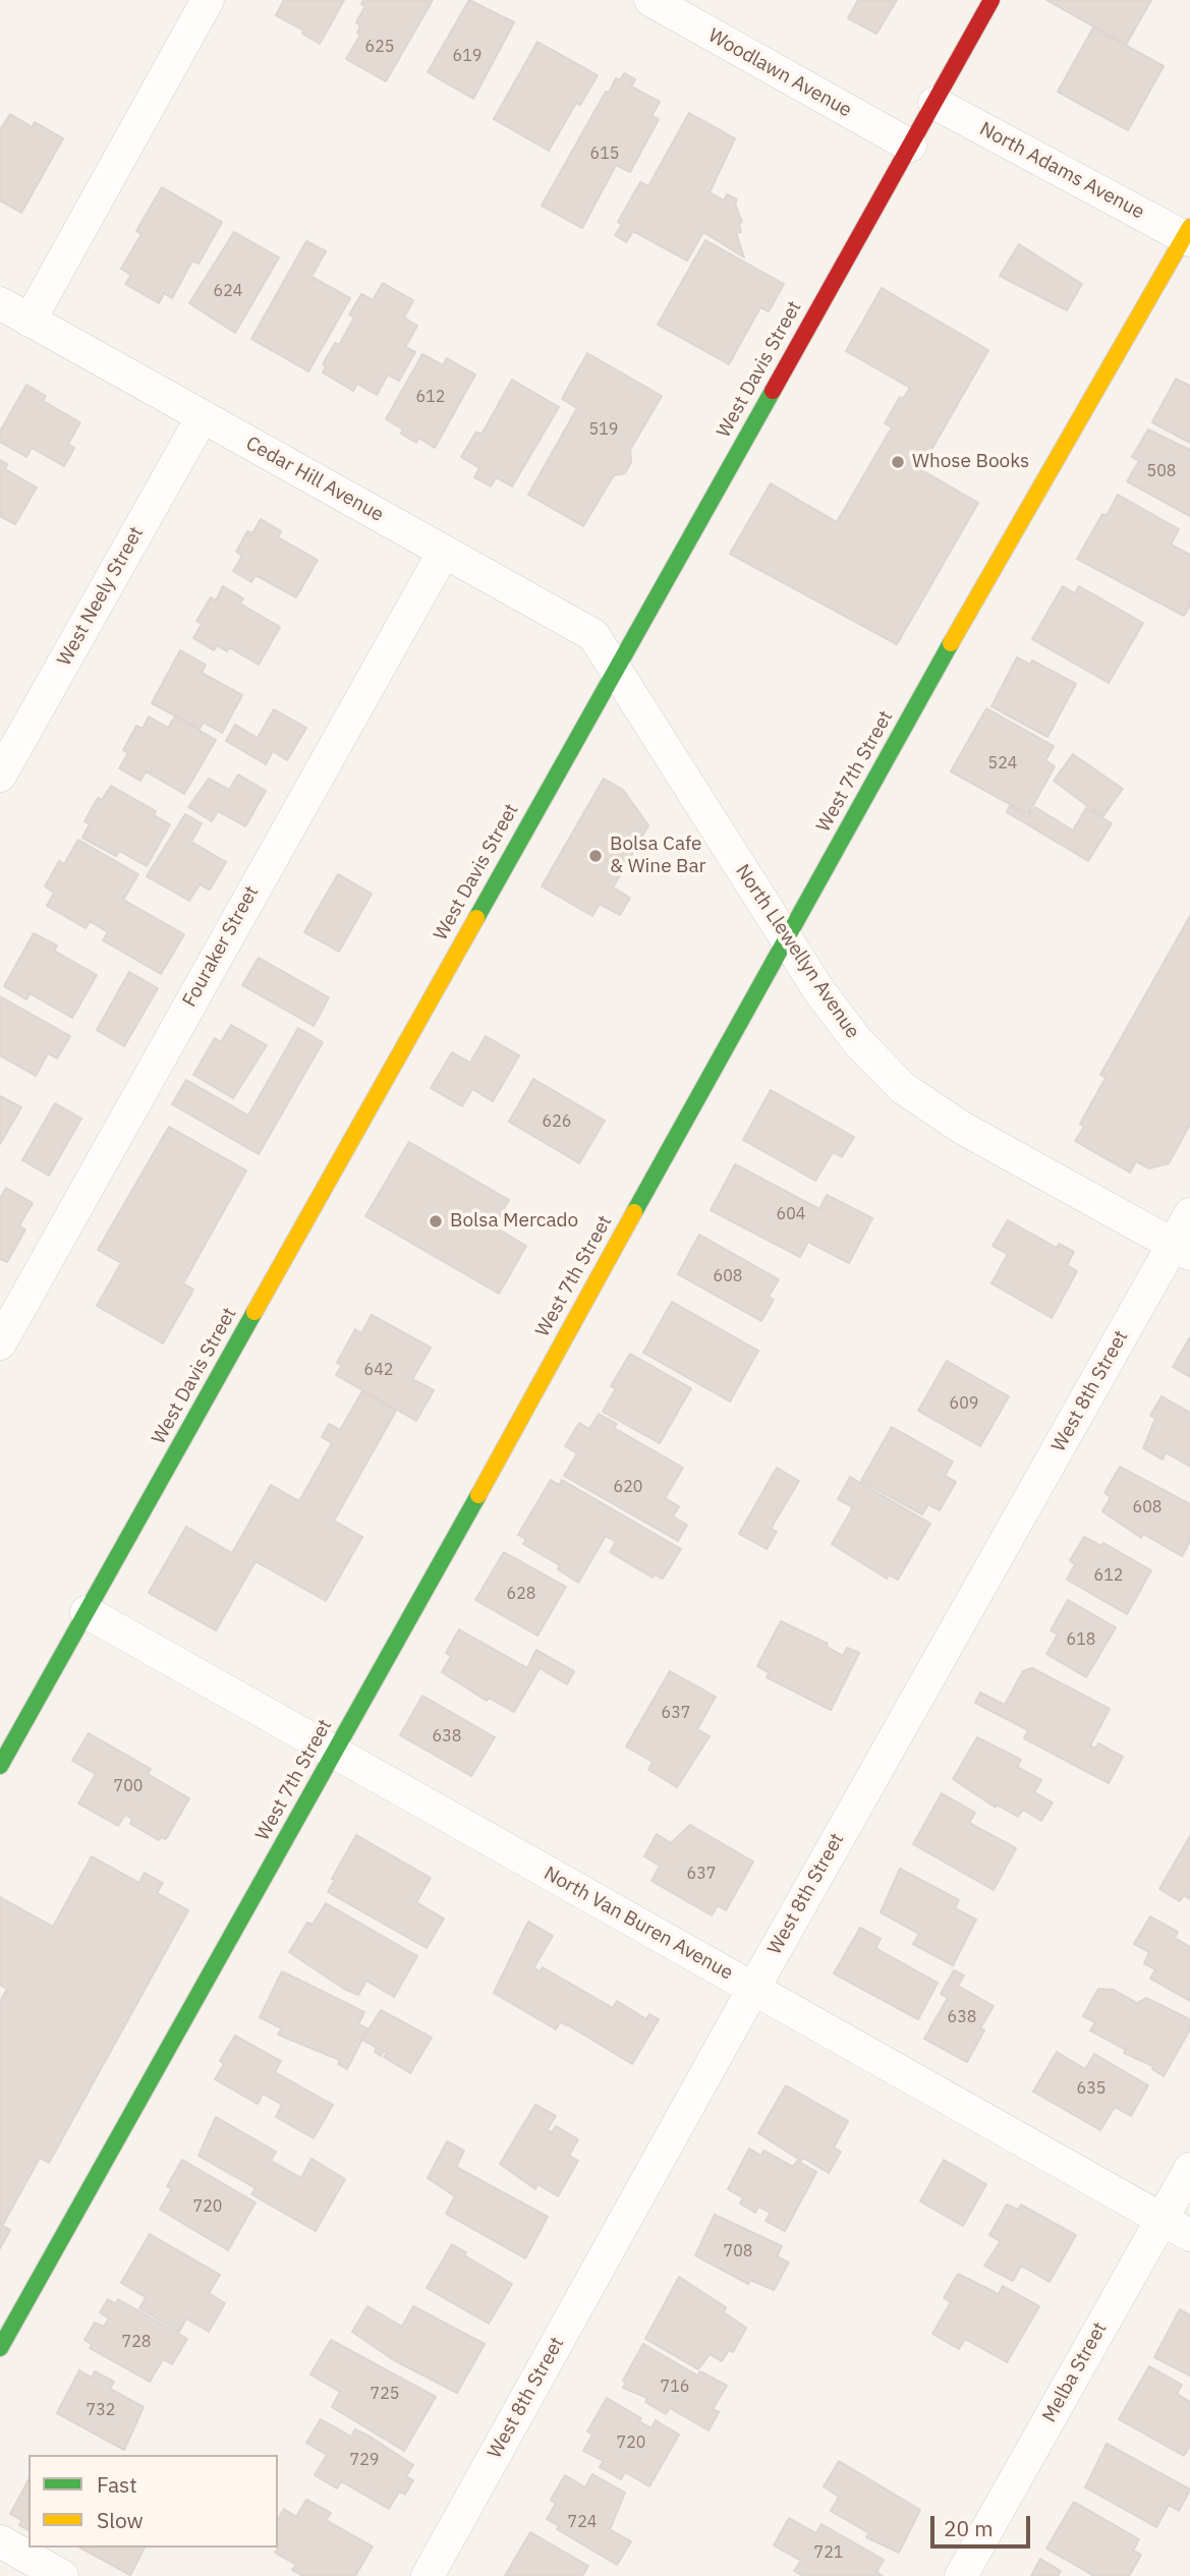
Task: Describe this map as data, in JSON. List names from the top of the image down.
{
  "streets": {
    "street": [
      "Woodlawn Avenue",
      "North Adams Avenue",
      "West Davis Street",
      "Cedar Hill Avenue",
      "West Neely Street",
      "West 7th Street",
      "Fouraker Street",
      "North Llewellyn Avenue",
      "West 8th Street",
      "North Van Buren Avenue",
      "Melba Street"
    ]
  },
  "crossings": [
    ["Woodlawn Avenue", "West Davis Street"],
    ["North Adams Avenue", "West Davis Street"],
    ["North Adams Avenue", "West 7th Street"],
    ["West Davis Street", "Cedar Hill Avenue"],
    ["West Davis Street", "North Llewellyn Avenue"],
    ["West Davis Street", "North Van Buren Avenue"],
    ["Cedar Hill Avenue", "West Neely Street"],
    ["Cedar Hill Avenue", "Fouraker Street"],
    ["Cedar Hill Avenue", "North Llewellyn Avenue"],
    ["West 7th Street", "North Llewellyn Avenue"],
    ["West 7th Street", "North Van Buren Avenue"],
    ["North Llewellyn Avenue", "West 8th Street"],
    ["West 8th Street", "North Van Buren Avenue"],
    ["North Van Buren Avenue", "Melba Street"]
  ],
  "places": ["Whose Books", "Bolsa Cafe & Wine Bar", "Bolsa Mercado"],
  "house_numbers": [
    "625",
    "619",
    "615",
    "624",
    "612",
    "519",
    "508",
    "524",
    "626",
    "604",
    "608",
    "642",
    "609",
    "620",
    "608",
    "612",
    "628",
    "618",
    "637",
    "638",
    "700",
    "637",
    "638",
    "635",
    "720",
    "708",
    "728",
    "716",
    "725",
    "732",
    "720",
    "729",
    "724",
    "721"
  ],
  "legend": ["Fast", "Slow"],
  "scale_bar": "20 m"
}
